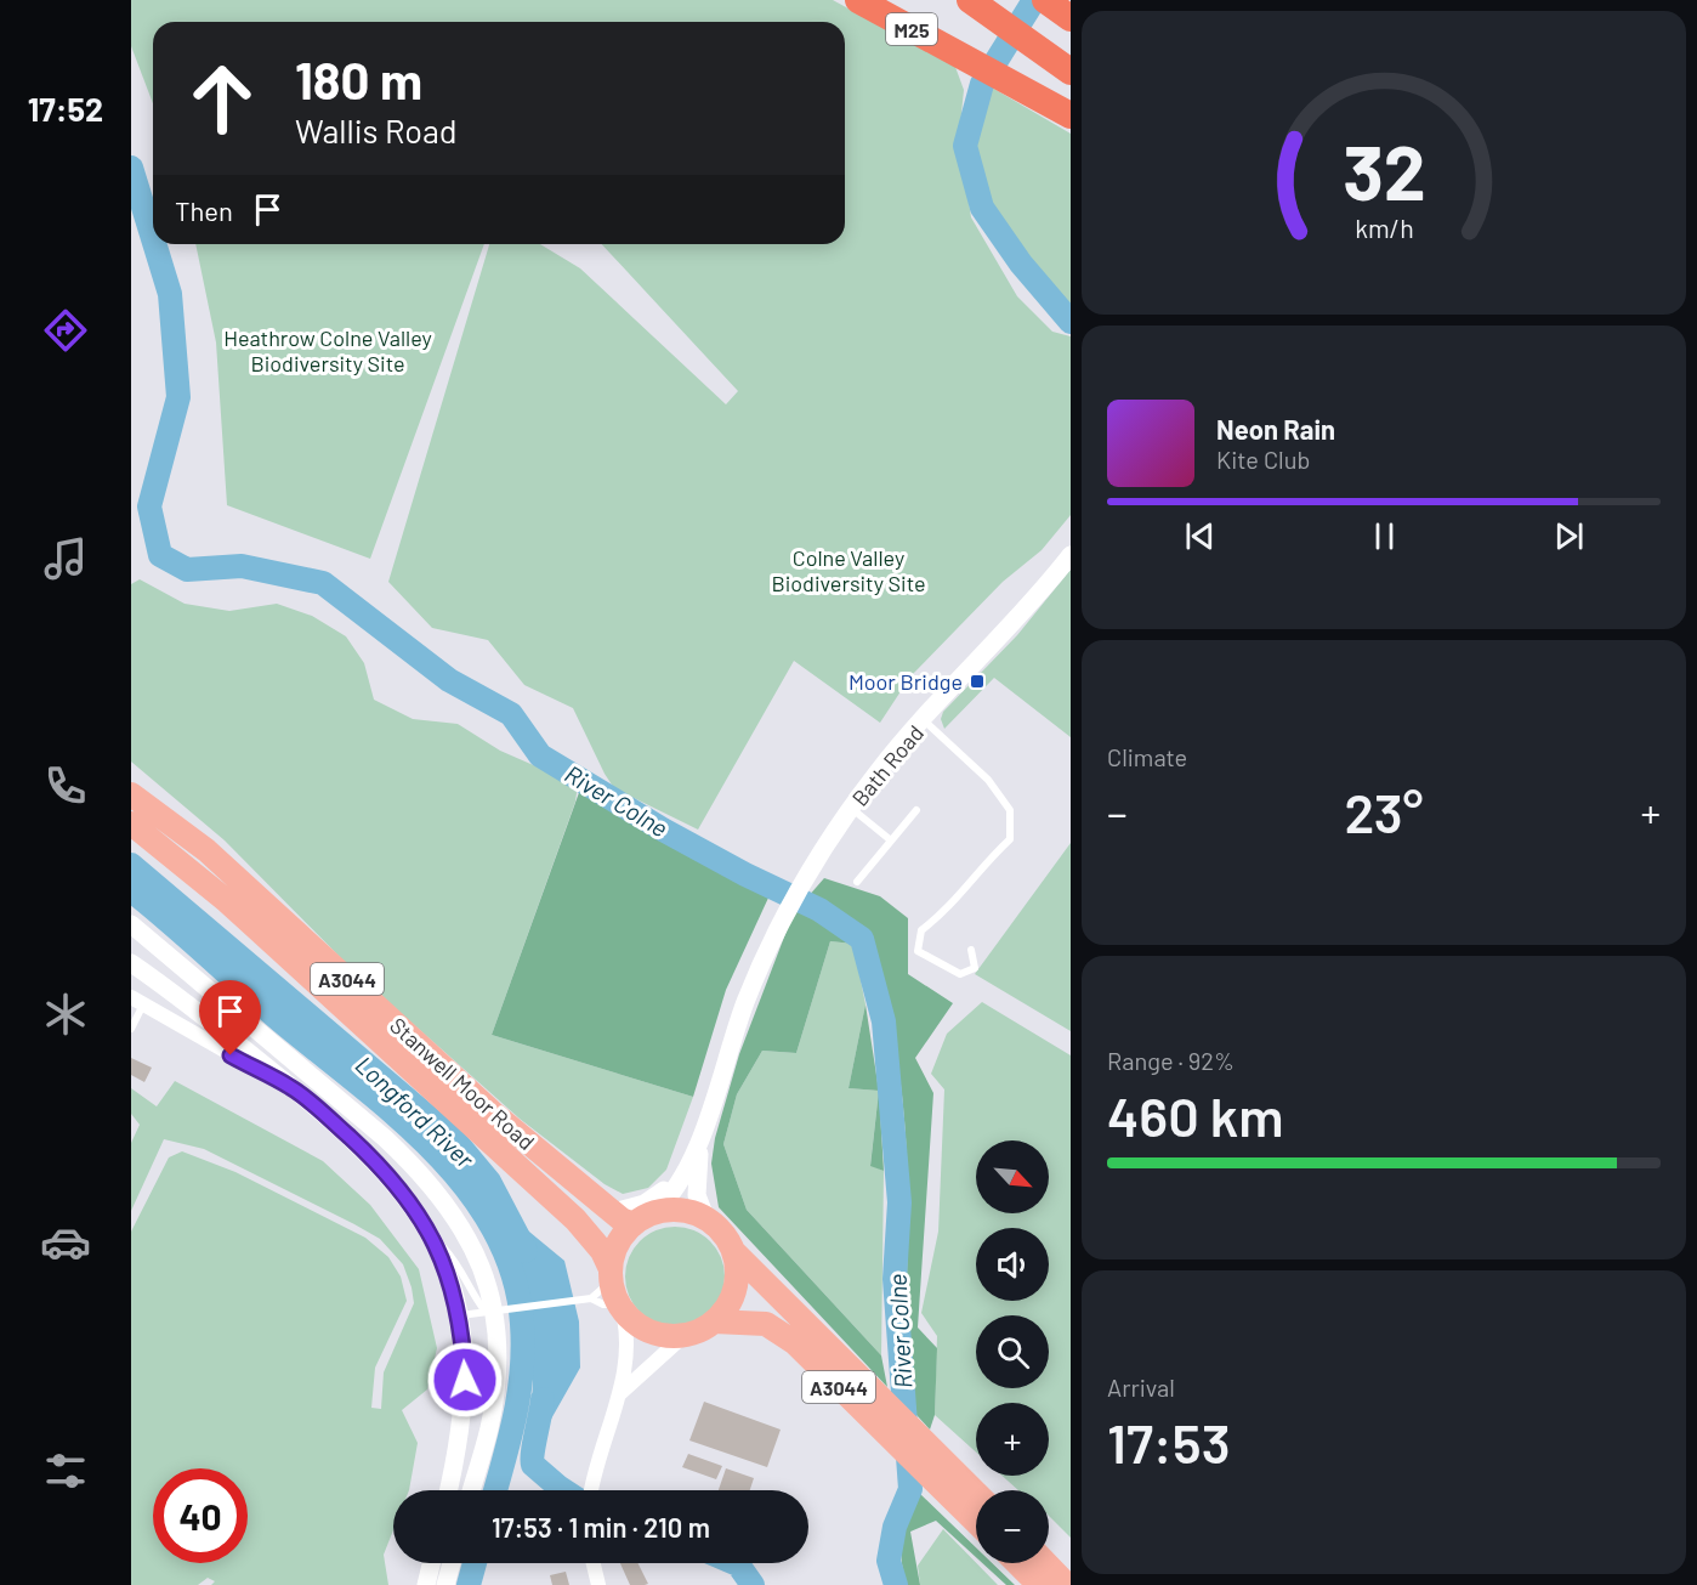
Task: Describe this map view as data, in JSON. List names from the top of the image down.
{
  "streets": {
    "highway": ["M25"],
    "main road": ["A3044", "Stanwell Moor Road"],
    "street": ["Bath Road"]
  },
  "crossings": [
    ["A3044", "Stanwell Moor Road"]
  ],
  "water": ["River Colne", "Longford River"],
  "parks": ["Heathrow Colne Valley Biodiversity Site", "Colne Valley Biodiversity Site"],
  "places": {
    "transit": ["Moor Bridge"]
  },
  "north": "bottom right",
  "page": {
    "tabs": "17:52",
    "turn": ["180 m", "Wallis Road"],
    "then": "Then",
    "song": ["Neon Rain", "Kite Club"],
    "tile": [
      "Climate",
      ["Range · 92%", "460 km"],
      ["Arrival", "17:53"]
    ],
    "heat": ["−", "23°", "+"],
    "map_buttons": ["+", "−"],
    "limit": "40",
    "trip": "17:53 · 1 min · 210 m",
    "gauge": ["32", "km/h"]
  }
}
